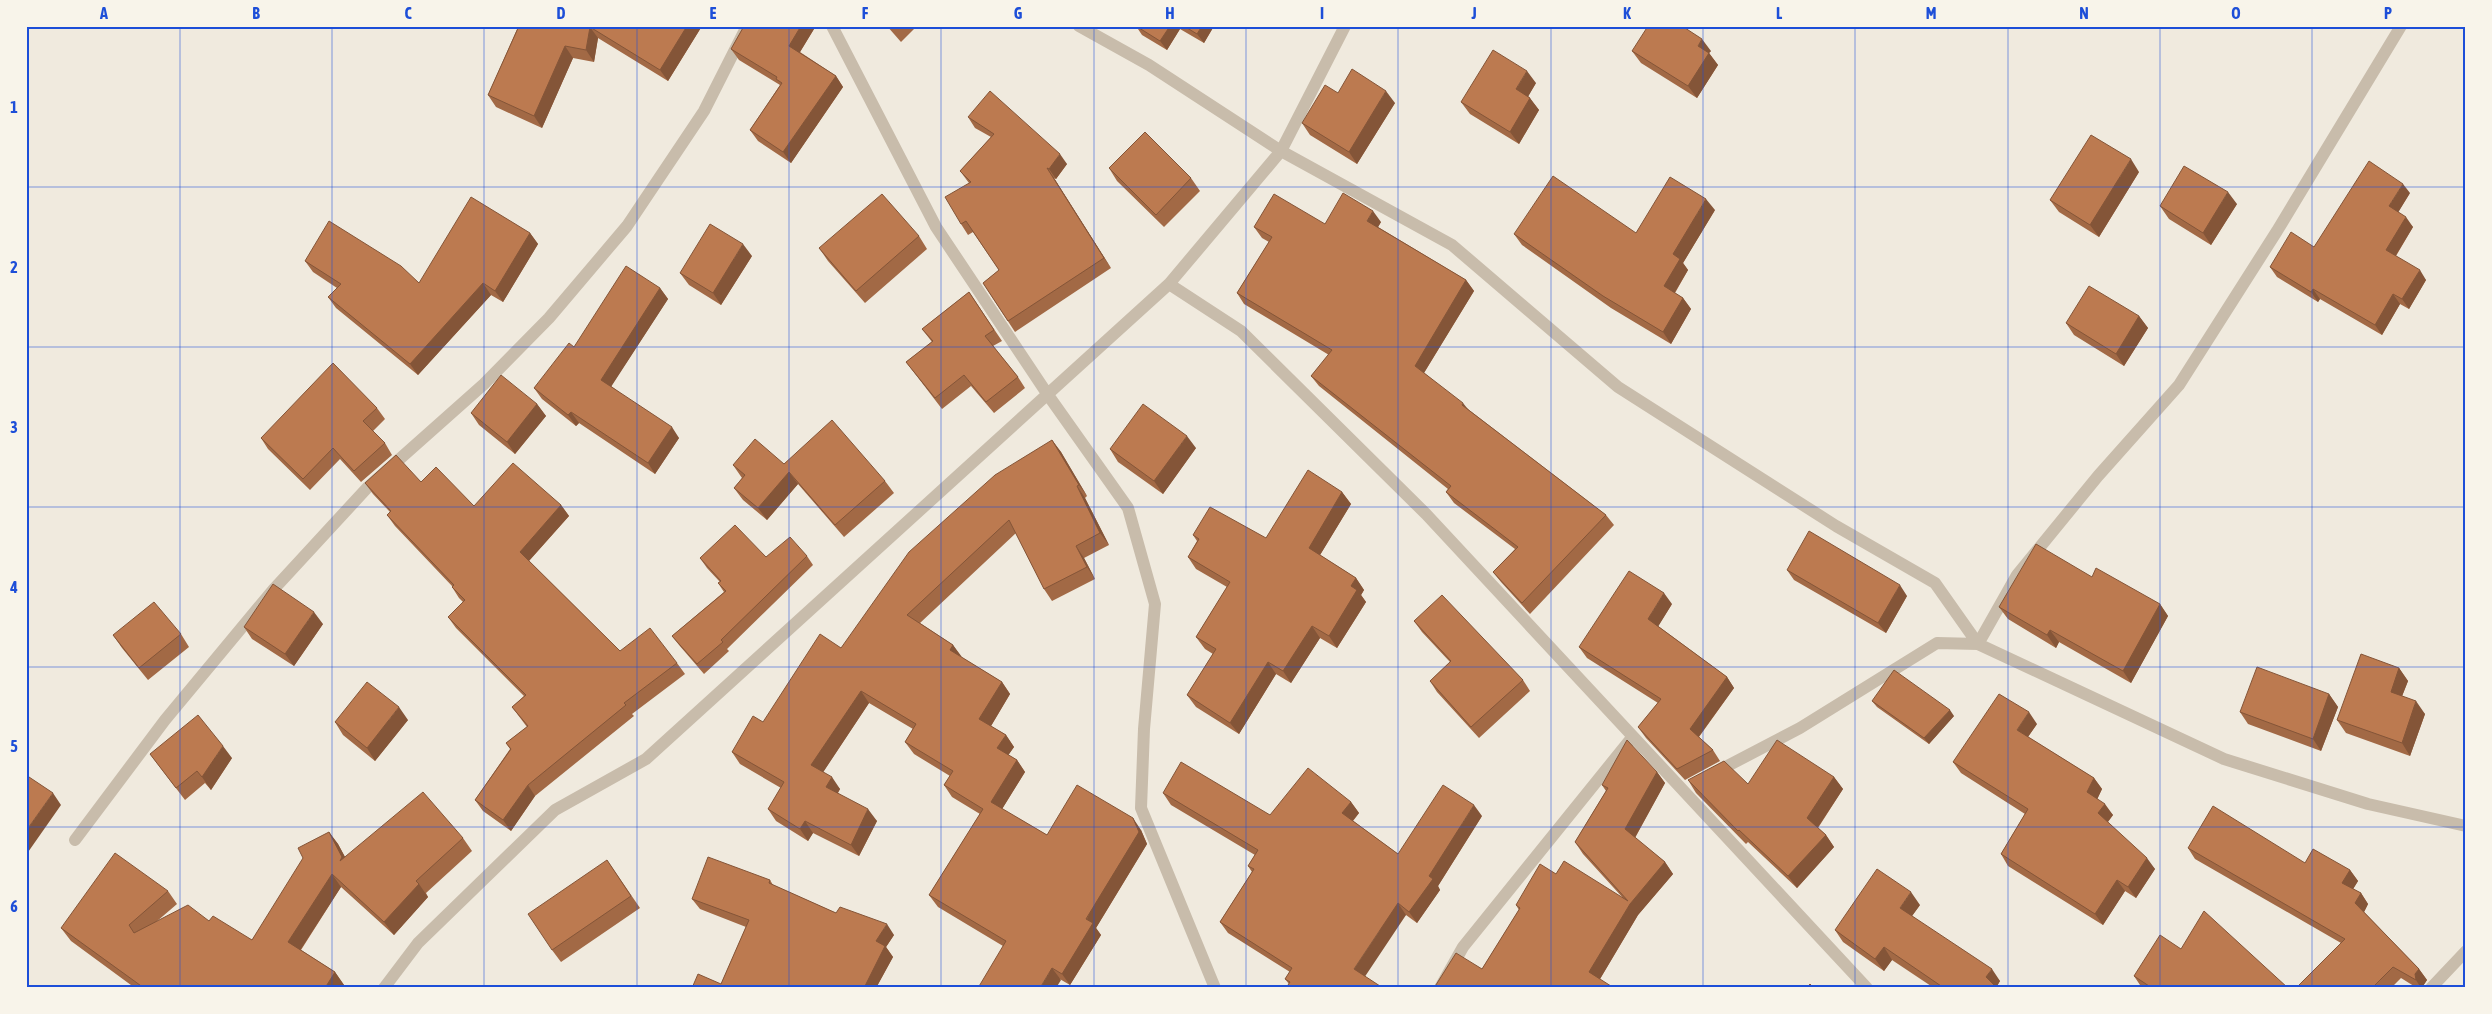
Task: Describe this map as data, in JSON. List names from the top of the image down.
{
  "grid": {
    "columns": [
      "A",
      "B",
      "C",
      "D",
      "E",
      "F",
      "G",
      "H",
      "I",
      "J",
      "K",
      "L",
      "M",
      "N",
      "O",
      "P"
    ],
    "rows": [
      "1",
      "2",
      "3",
      "4",
      "5",
      "6"
    ]
  }
}
